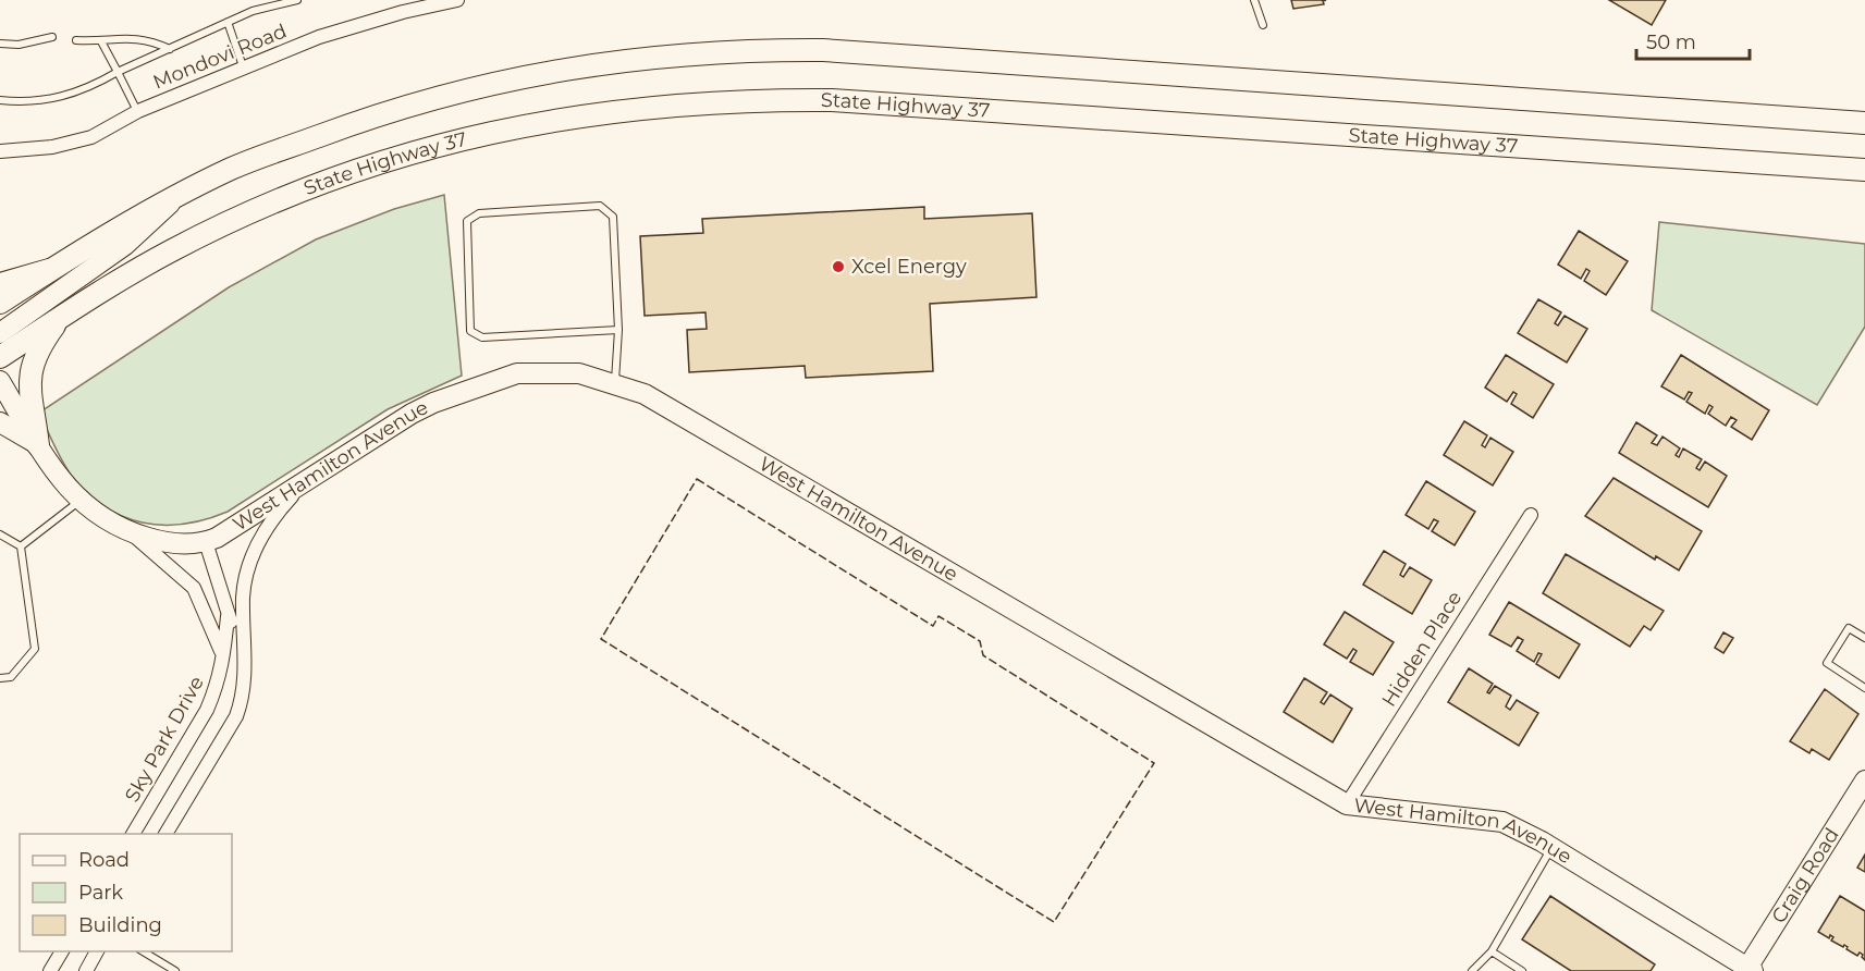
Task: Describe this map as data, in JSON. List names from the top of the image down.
{
  "streets": {
    "main road": ["State Highway 37"],
    "street": [
      "Mondovi Road",
      "West Hamilton Avenue",
      "Hidden Place",
      "Sky Park Drive",
      "Craig Road"
    ]
  },
  "crossings": [
    ["West Hamilton Avenue", "Hidden Place"],
    ["West Hamilton Avenue", "Sky Park Drive"],
    ["West Hamilton Avenue", "Craig Road"]
  ],
  "places": ["Xcel Energy"],
  "legend": ["Road", "Park", "Building"],
  "scale_bar": "50 m"
}
